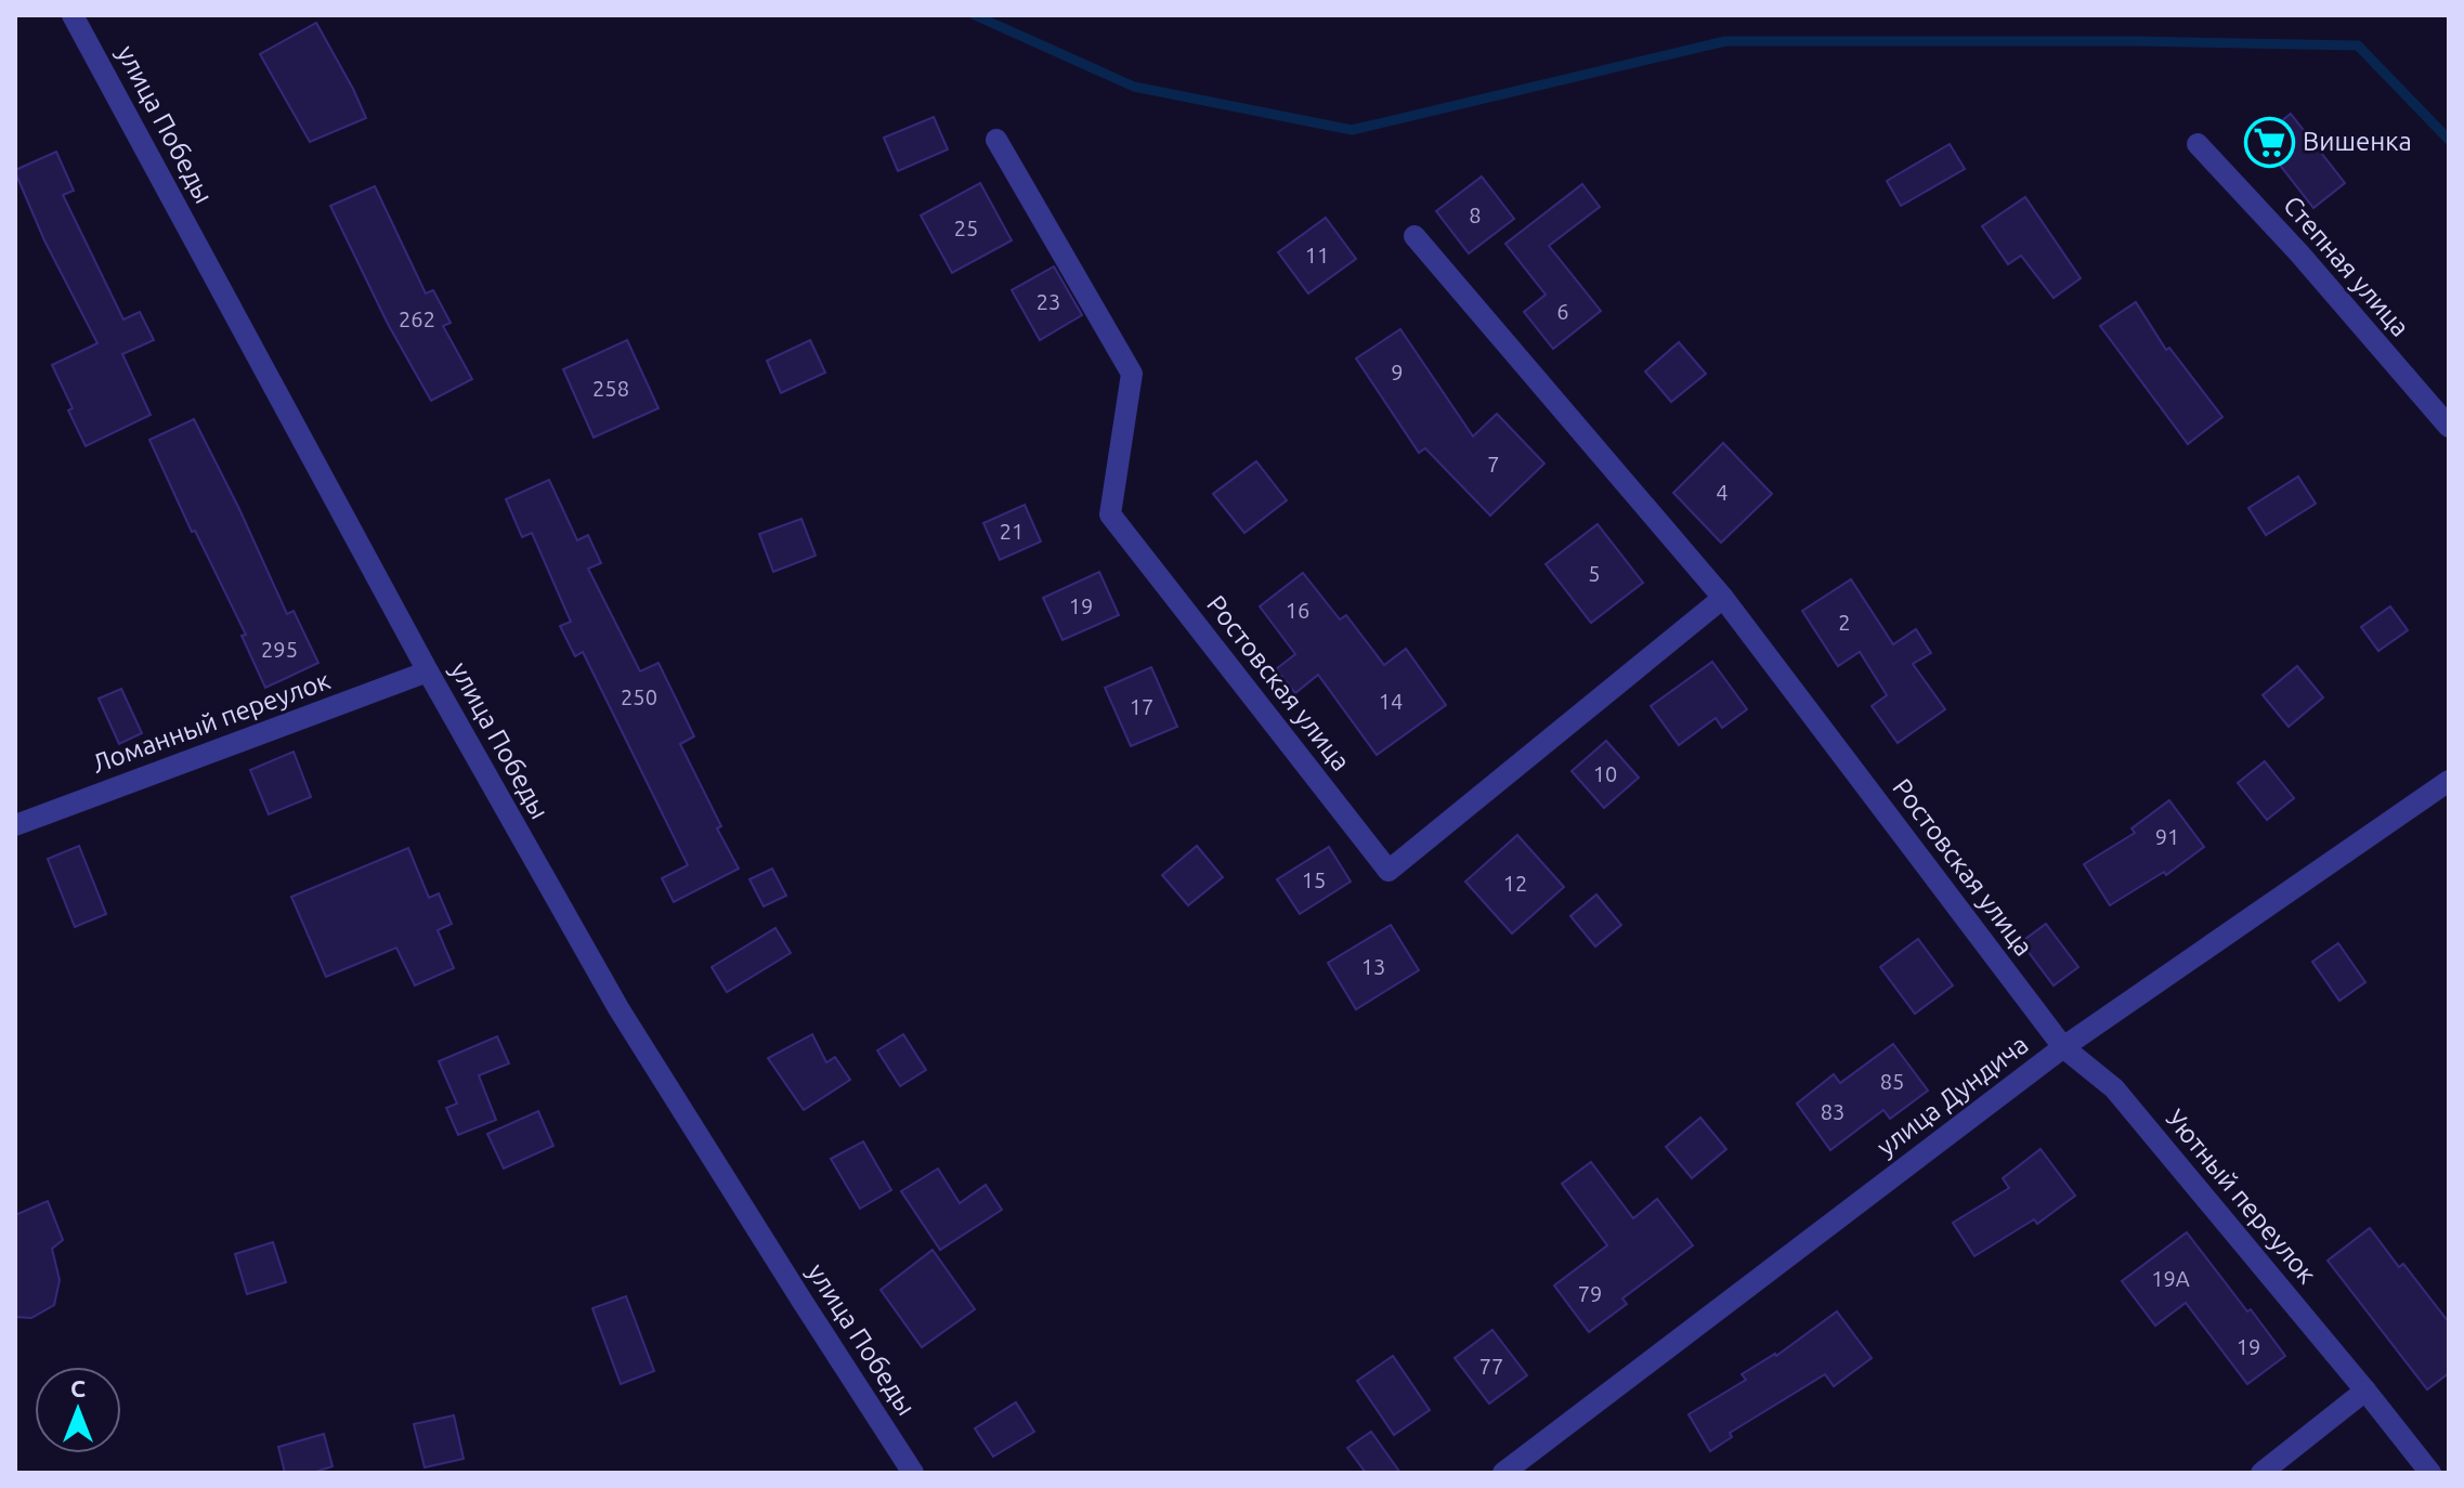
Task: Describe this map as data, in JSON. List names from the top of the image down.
{
  "streets": {
    "street": [
      "улица Победы",
      "Степная улица",
      "Ростовская улица",
      "Ломанный переулок",
      "улица Дундича",
      "Уютный переулок"
    ]
  },
  "crossings": [
    ["улица Победы", "Ломанный переулок"],
    ["Ростовская улица", "улица Дундича"],
    ["Ростовская улица", "Уютный переулок"],
    ["улица Дундича", "Уютный переулок"]
  ],
  "places": {
    "supermarket": ["Вишенка"]
  },
  "house_numbers": [
    "8",
    "25",
    "11",
    "23",
    "6",
    "262",
    "9",
    "258",
    "7",
    "4",
    "21",
    "5",
    "19",
    "16",
    "2",
    "295",
    "250",
    "14",
    "17",
    "10",
    "91",
    "15",
    "12",
    "13",
    "85",
    "83",
    "19А",
    "79",
    "19",
    "77"
  ],
  "north": "top"
}
